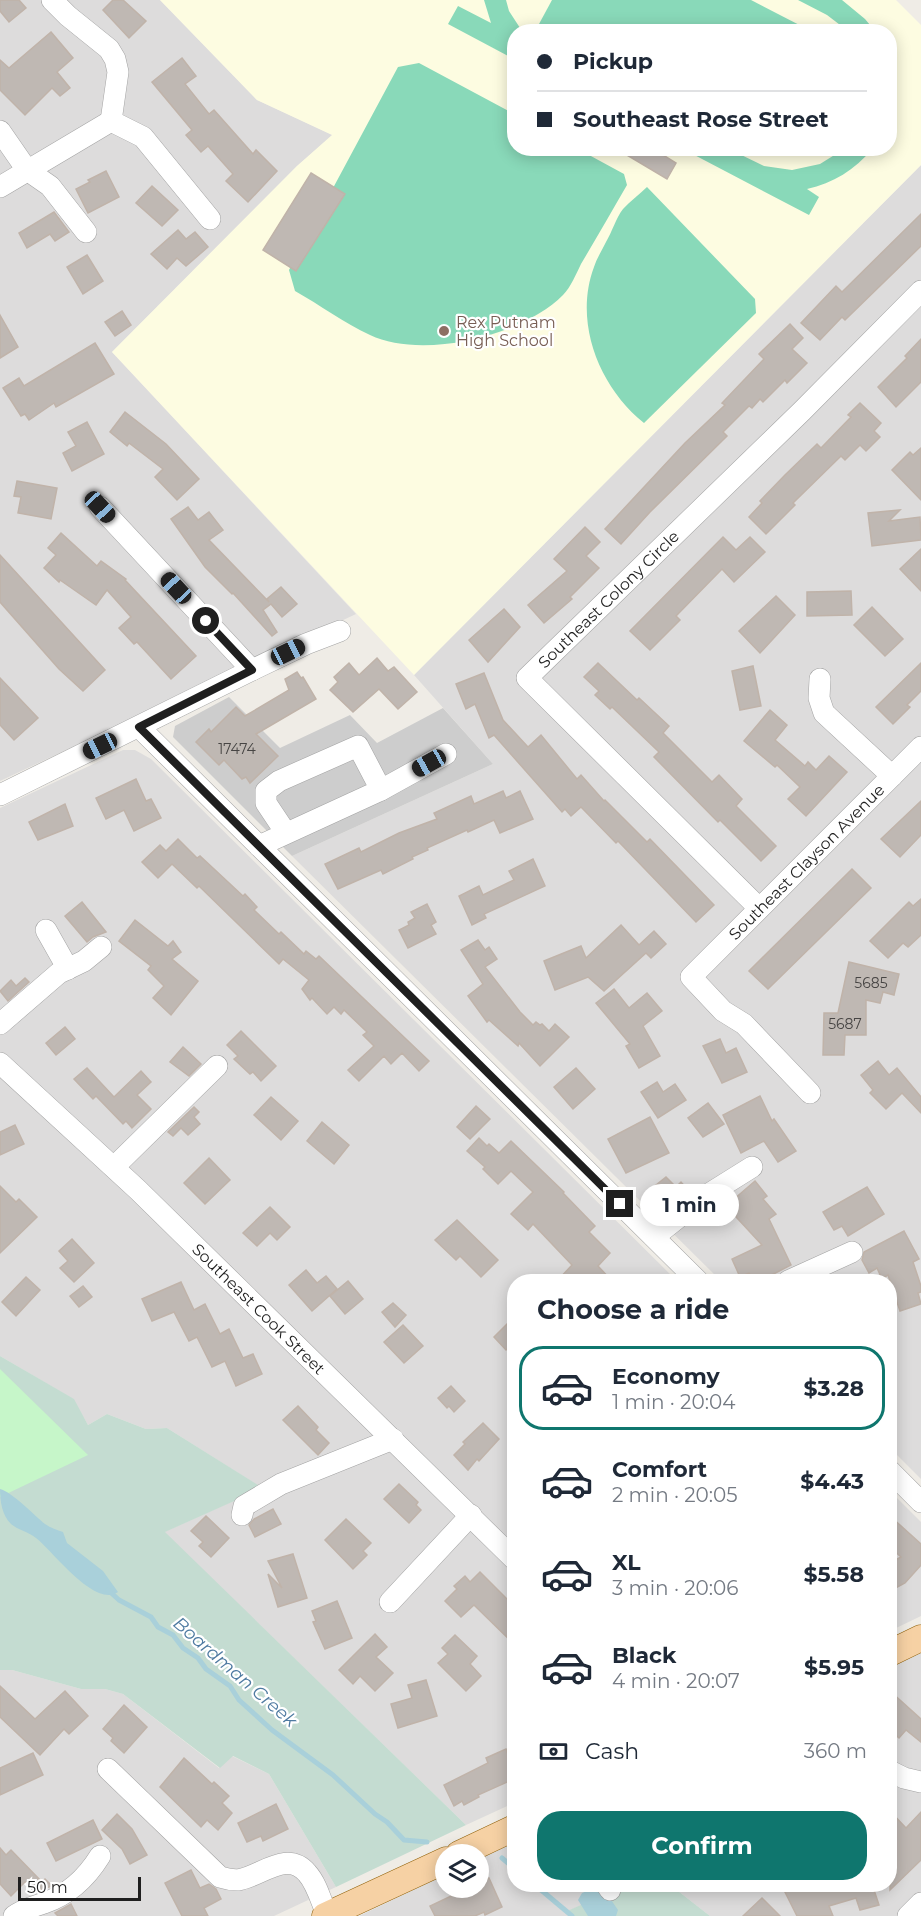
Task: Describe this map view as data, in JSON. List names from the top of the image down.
{
  "streets": {
    "street": ["Southeast Colony Circle", "Southeast Clayson Avenue", "Southeast Cook Street"]
  },
  "crossings": [
    ["Southeast Colony Circle", "Southeast Clayson Avenue"]
  ],
  "water": ["Boardman Creek"],
  "places": ["Rex Putnam High School"],
  "house_numbers": ["17474", "5685", "5687"],
  "scale_bar": "50 m",
  "page": {
    "banner": ["Pickup", "Southeast Rose Street"],
    "bubble": "1 min",
    "heading": "Choose a ride",
    "list": [
      {
        "name": "Economy",
        "note": "1 min · 20:04",
        "value": "$3.28"
      },
      {
        "name": "Comfort",
        "note": "2 min · 20:05",
        "value": "$4.43"
      },
      {
        "name": "XL",
        "note": "3 min · 20:06",
        "value": "$5.58"
      },
      {
        "name": "Black",
        "note": "4 min · 20:07",
        "value": "$5.95"
      }
    ],
    "pay": ["Cash", "360 m"],
    "buttons": "Confirm",
    "scale": "50 m"
  }
}
